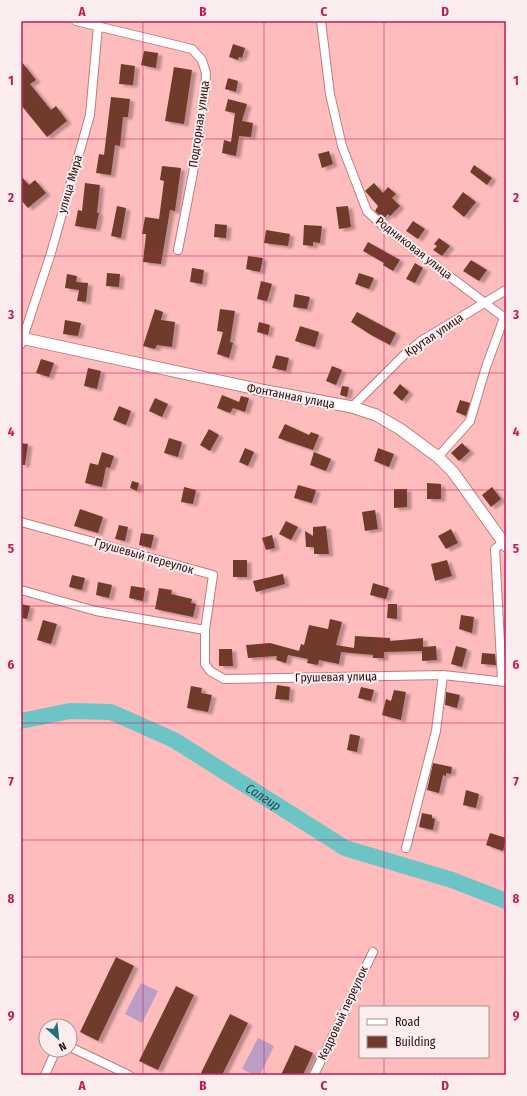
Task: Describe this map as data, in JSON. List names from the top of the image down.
{
  "streets": {
    "main road": ["Фонтанная улица"],
    "street": [
      "Подгорная улица",
      "улица Мира",
      "Родниковая улица",
      "Крутая улица",
      "Грушевый переулок",
      "Грушевая улица",
      "Кедровый переулок"
    ]
  },
  "crossings": [
    ["Подгорная улица", "улица Мира"],
    ["улица Мира", "Фонтанная улица"],
    ["Родниковая улица", "Крутая улица"],
    ["Крутая улица", "Фонтанная улица"],
    ["Грушевый переулок", "Грушевая улица"]
  ],
  "water": ["Салгир"],
  "legend": ["Road", "Building"],
  "north": "bottom right",
  "grid": {
    "columns": [
      "A",
      "B",
      "C",
      "D"
    ],
    "rows": [
      "1",
      "2",
      "3",
      "4",
      "5",
      "6",
      "7",
      "8",
      "9"
    ]
  }
}
